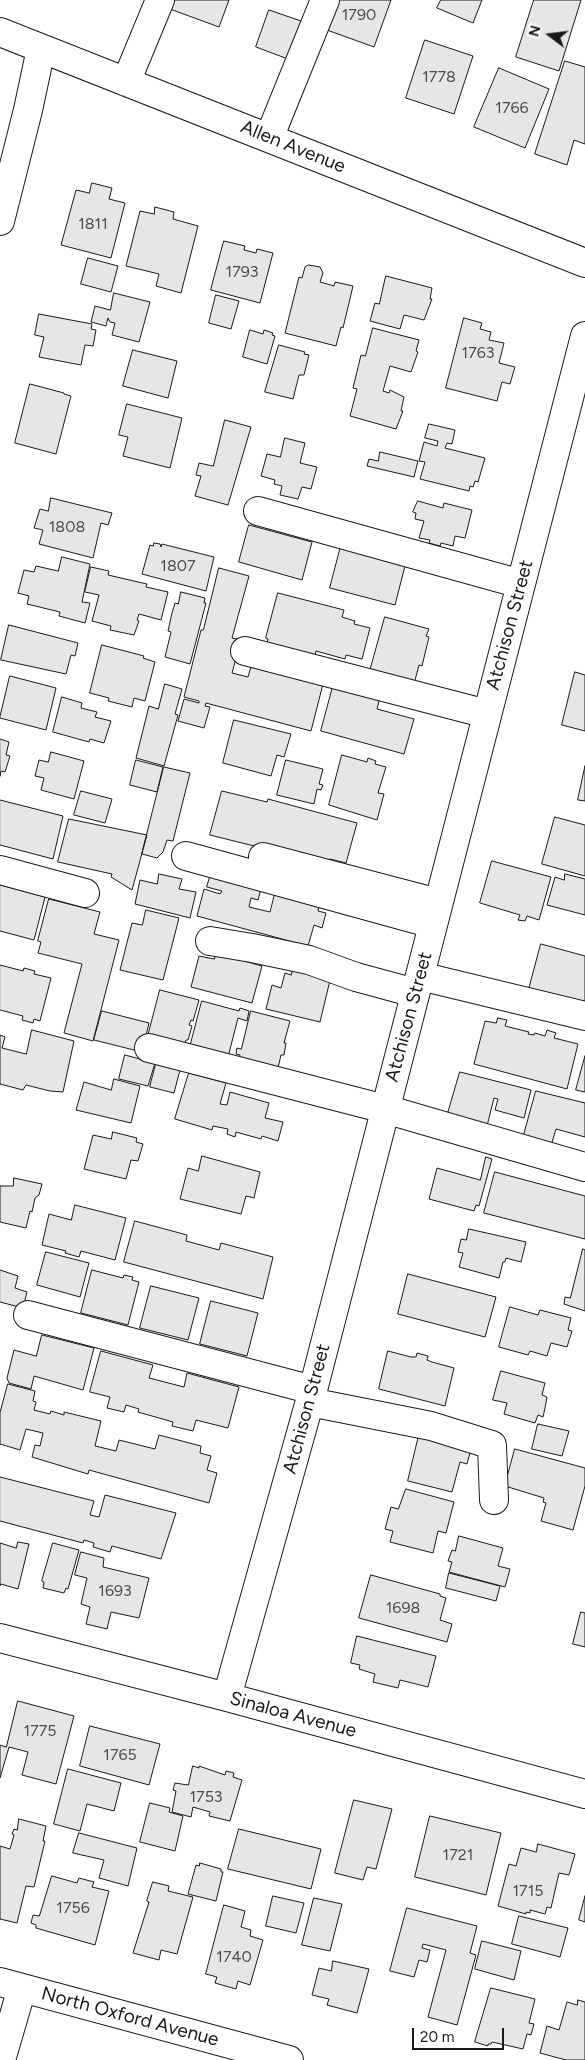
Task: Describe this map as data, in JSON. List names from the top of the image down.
{
  "streets": {
    "street": [
      "Allen Avenue",
      "Atchison Street",
      "Sinaloa Avenue",
      "North Oxford Avenue"
    ]
  },
  "crossings": [
    ["Atchison Street", "Sinaloa Avenue"]
  ],
  "house_numbers": [
    "1790",
    "1778",
    "1766",
    "1811",
    "1793",
    "1763",
    "1808",
    "1807",
    "1693",
    "1698",
    "1775",
    "1765",
    "1753",
    "1721",
    "1715",
    "1756",
    "1740"
  ],
  "scale_bar": "20 m",
  "north": "left"
}
